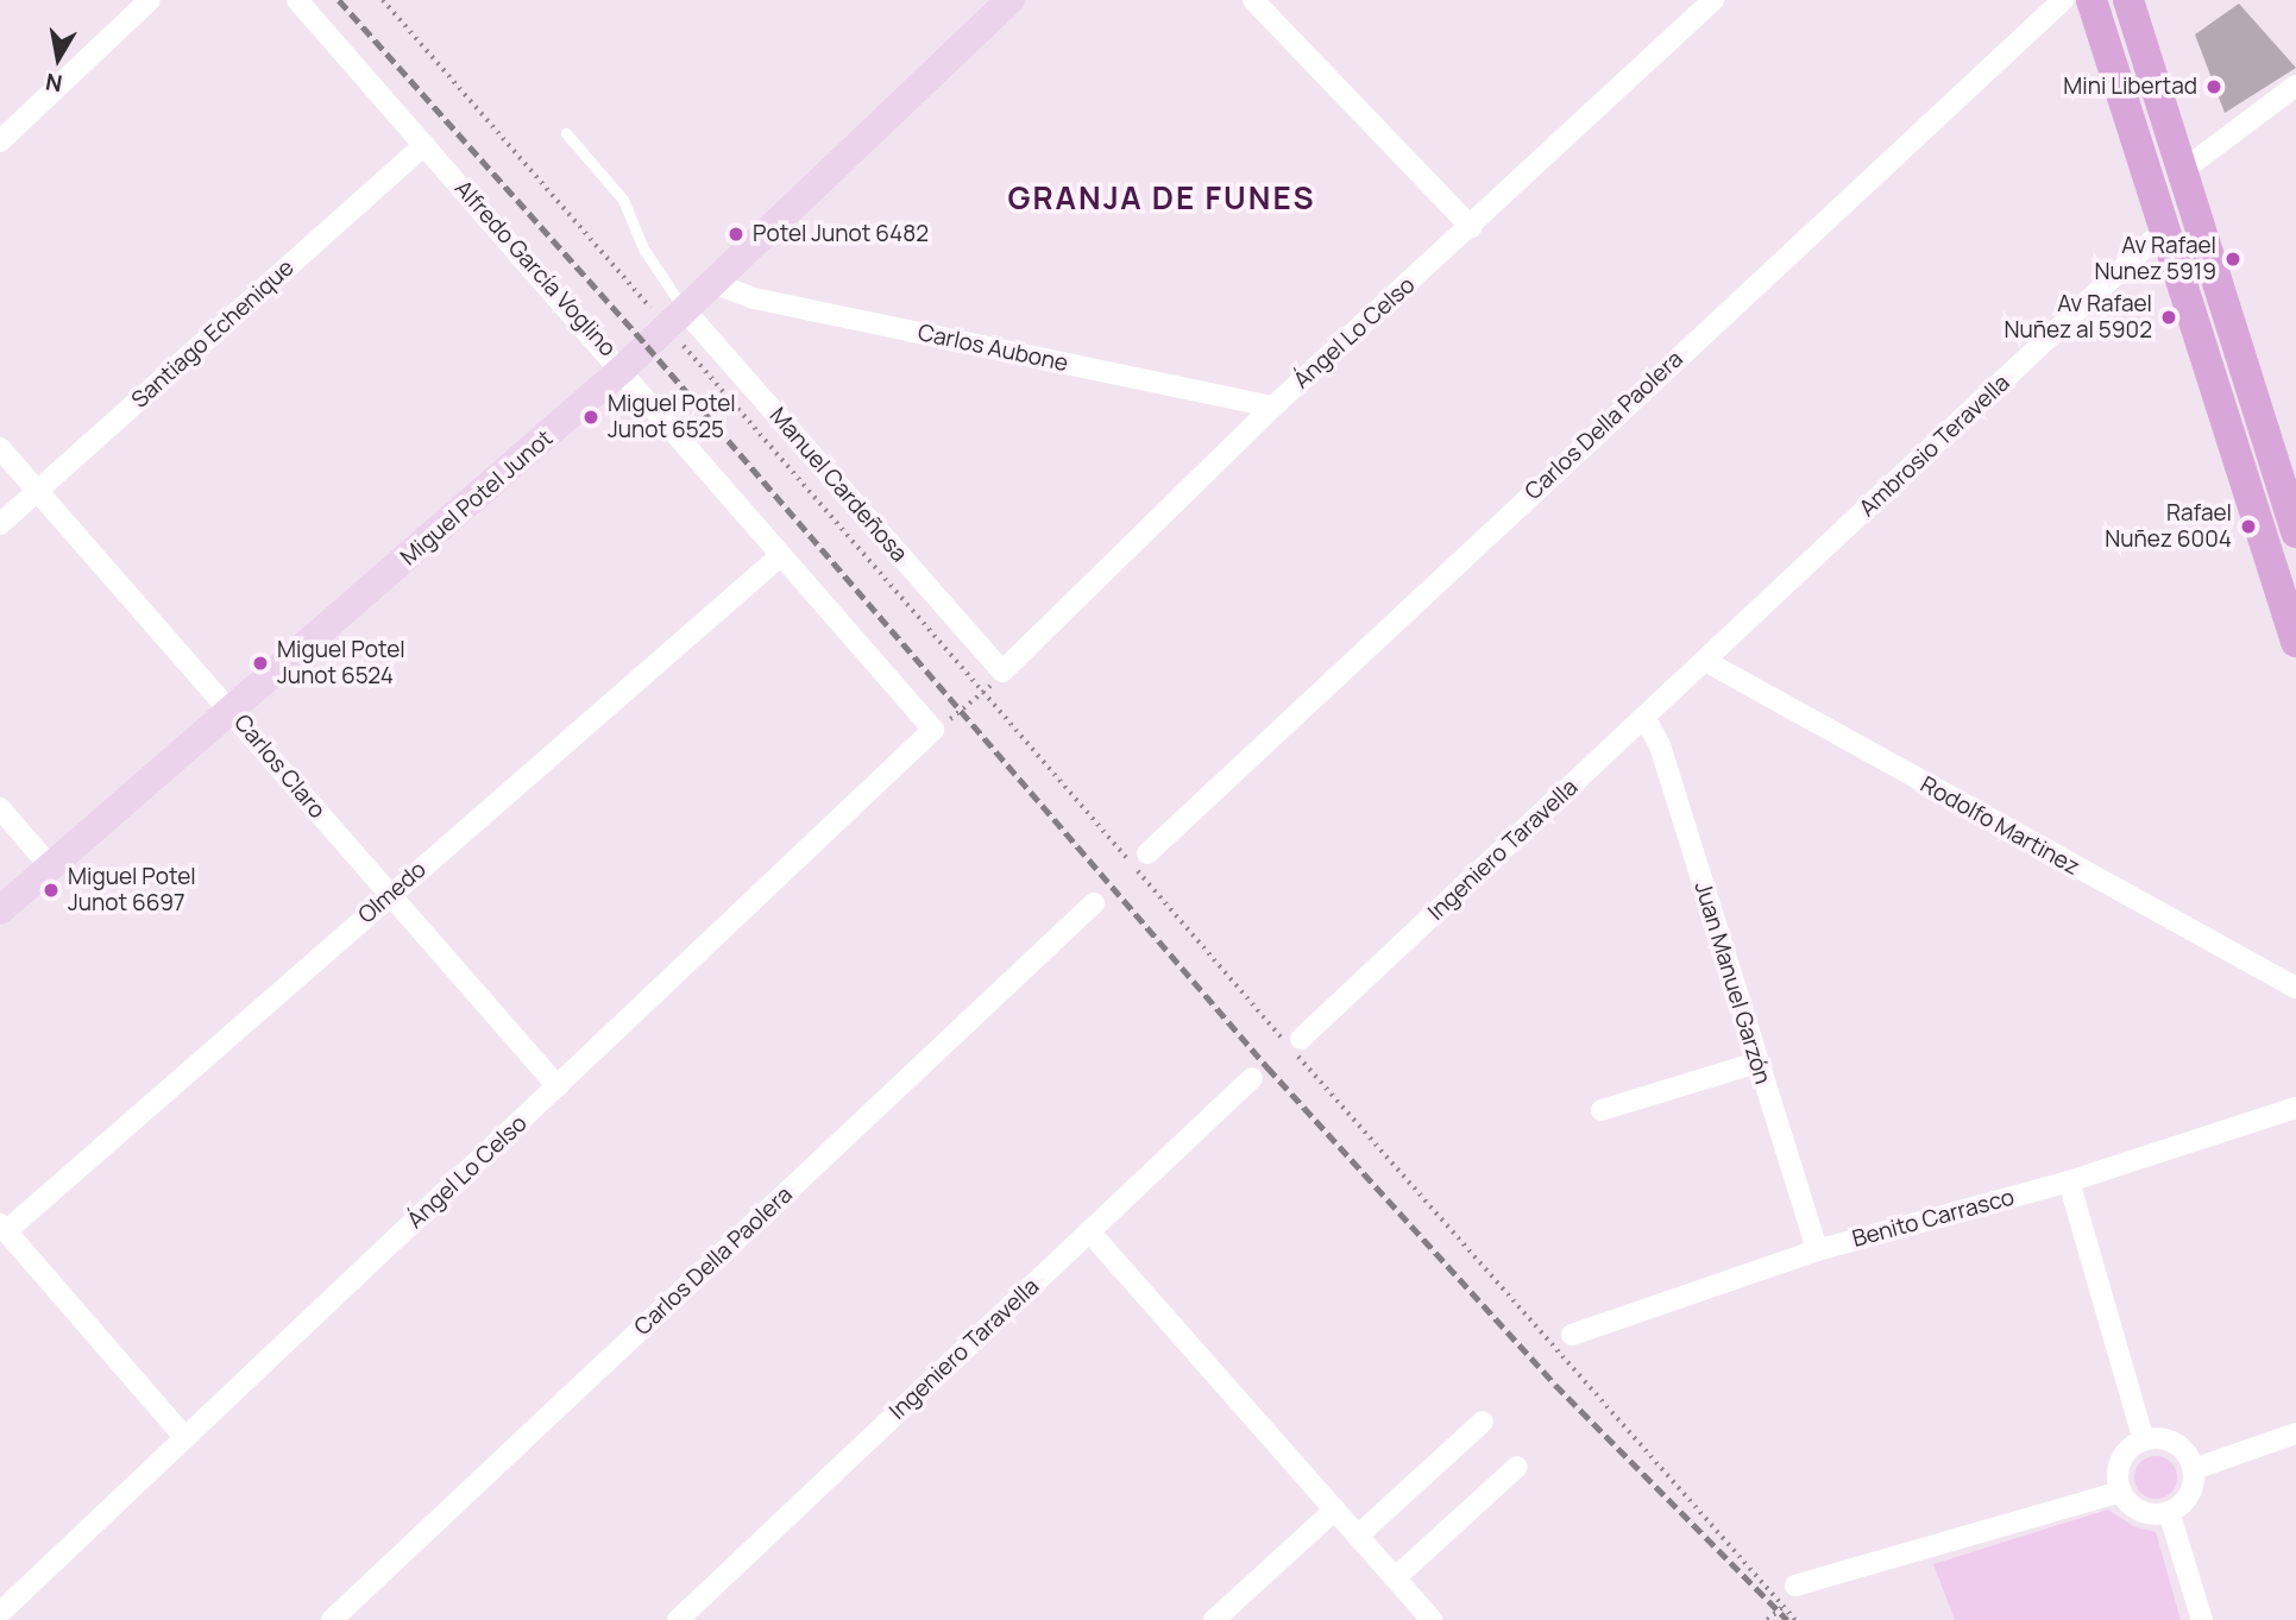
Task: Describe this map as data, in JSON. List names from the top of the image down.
{
  "streets": {
    "main road": ["Miguel Potel Junot"],
    "street": [
      "Alfredo García Voglino",
      "Ángel Lo Celso",
      "Santiago Echenique",
      "Carlos Aubone",
      "Carlos Della Paolera",
      "Ambrosio Teravella",
      "Manuel Cardeñosa",
      "Carlos Claro",
      "Rodolfo Martinez",
      "Ingeniero Taravella",
      "Olmedo",
      "Juan Manuel Garzón",
      "Benito Carrasco"
    ]
  },
  "crossings": [
    ["Alfredo García Voglino", "Ángel Lo Celso"],
    ["Alfredo García Voglino", "Santiago Echenique"],
    ["Alfredo García Voglino", "Miguel Potel Junot"],
    ["Alfredo García Voglino", "Olmedo"],
    ["Ángel Lo Celso", "Carlos Aubone"],
    ["Ángel Lo Celso", "Manuel Cardeñosa"],
    ["Ángel Lo Celso", "Carlos Claro"],
    ["Santiago Echenique", "Carlos Claro"],
    ["Carlos Aubone", "Miguel Potel Junot"],
    ["Ambrosio Teravella", "Rodolfo Martinez"],
    ["Ambrosio Teravella", "Ingeniero Taravella"],
    ["Manuel Cardeñosa", "Miguel Potel Junot"],
    ["Miguel Potel Junot", "Carlos Claro"],
    ["Carlos Claro", "Olmedo"],
    ["Rodolfo Martinez", "Ingeniero Taravella"],
    ["Ingeniero Taravella", "Juan Manuel Garzón"],
    ["Juan Manuel Garzón", "Benito Carrasco"]
  ],
  "districts": ["GRANJA DE FUNES"],
  "places": [
    "Mini Libertad",
    "Potel Junot 6482",
    "Av Rafael Nunez 5919",
    "Av Rafael Nuñez al 5902",
    "Miguel Potel Junot 6525",
    "Rafael Nuñez 6004",
    "Miguel Potel Junot 6524",
    "Miguel Potel Junot 6697"
  ],
  "north": "bottom"
}
